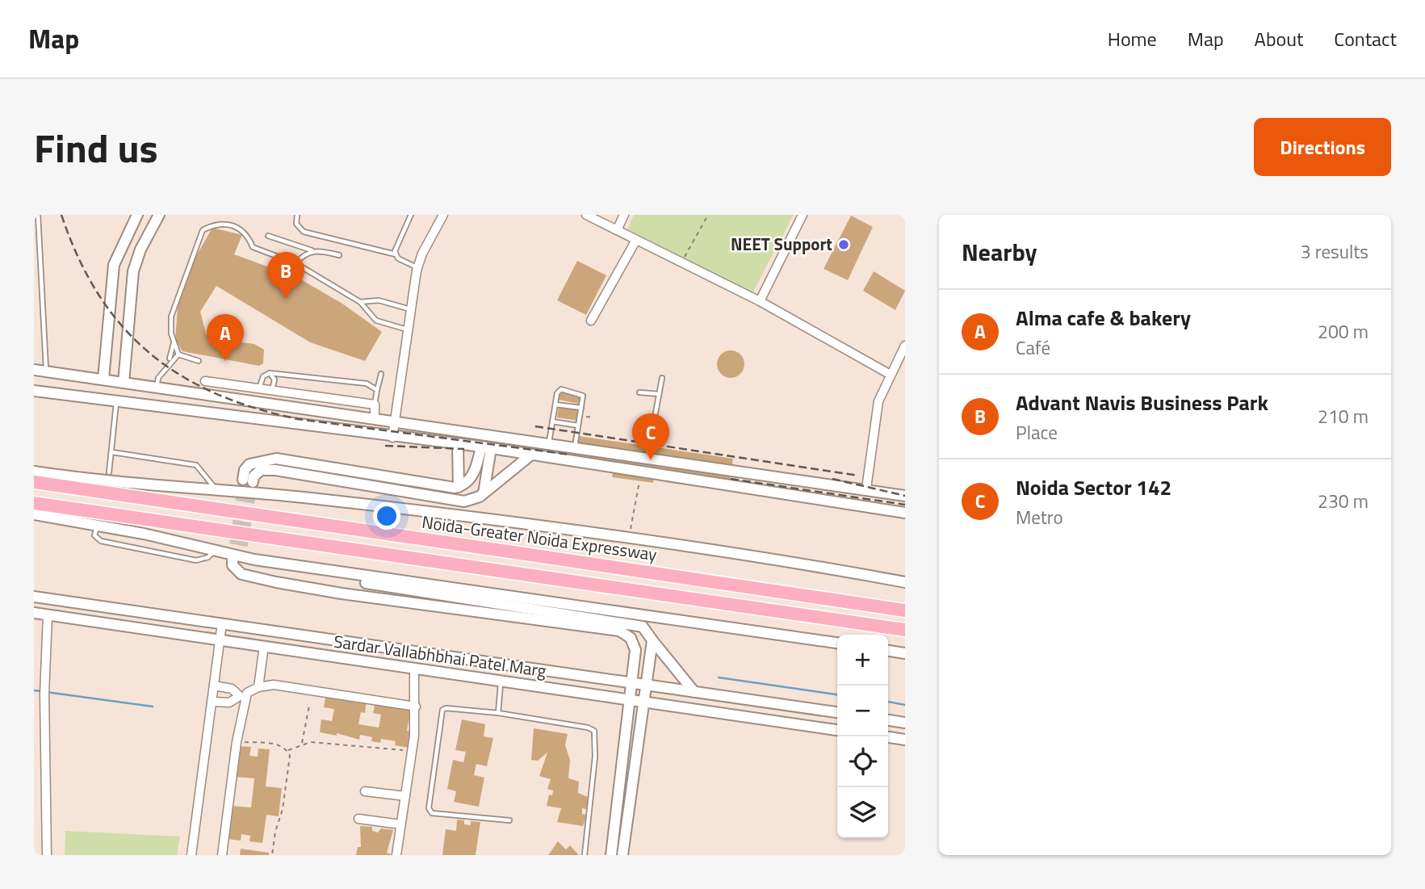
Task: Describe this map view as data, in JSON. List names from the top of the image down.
{
  "streets": {
    "highway": ["Noida-Greater Noida Expressway"],
    "street": ["Sardar Vallabhbhai Patel Marg"]
  },
  "places": ["NEET Support"],
  "page": {
    "header": "Map",
    "nav": [
      "Home",
      "Map",
      "About",
      "Contact"
    ],
    "title": "Find us",
    "buttons": "Directions",
    "heading": ["Nearby", "3 results"],
    "pins": ["B", "A", "C"],
    "list": [
      {
        "mark": "A",
        "name": "Alma cafe & bakery",
        "note": "Café",
        "value": "200 m"
      },
      {
        "mark": "B",
        "name": "Advant Navis Business Park",
        "note": "Place",
        "value": "210 m"
      },
      {
        "mark": "C",
        "name": "Noida Sector 142",
        "note": "Metro",
        "value": "230 m"
      }
    ],
    "map_buttons": ["+", "−"]
  }
}
